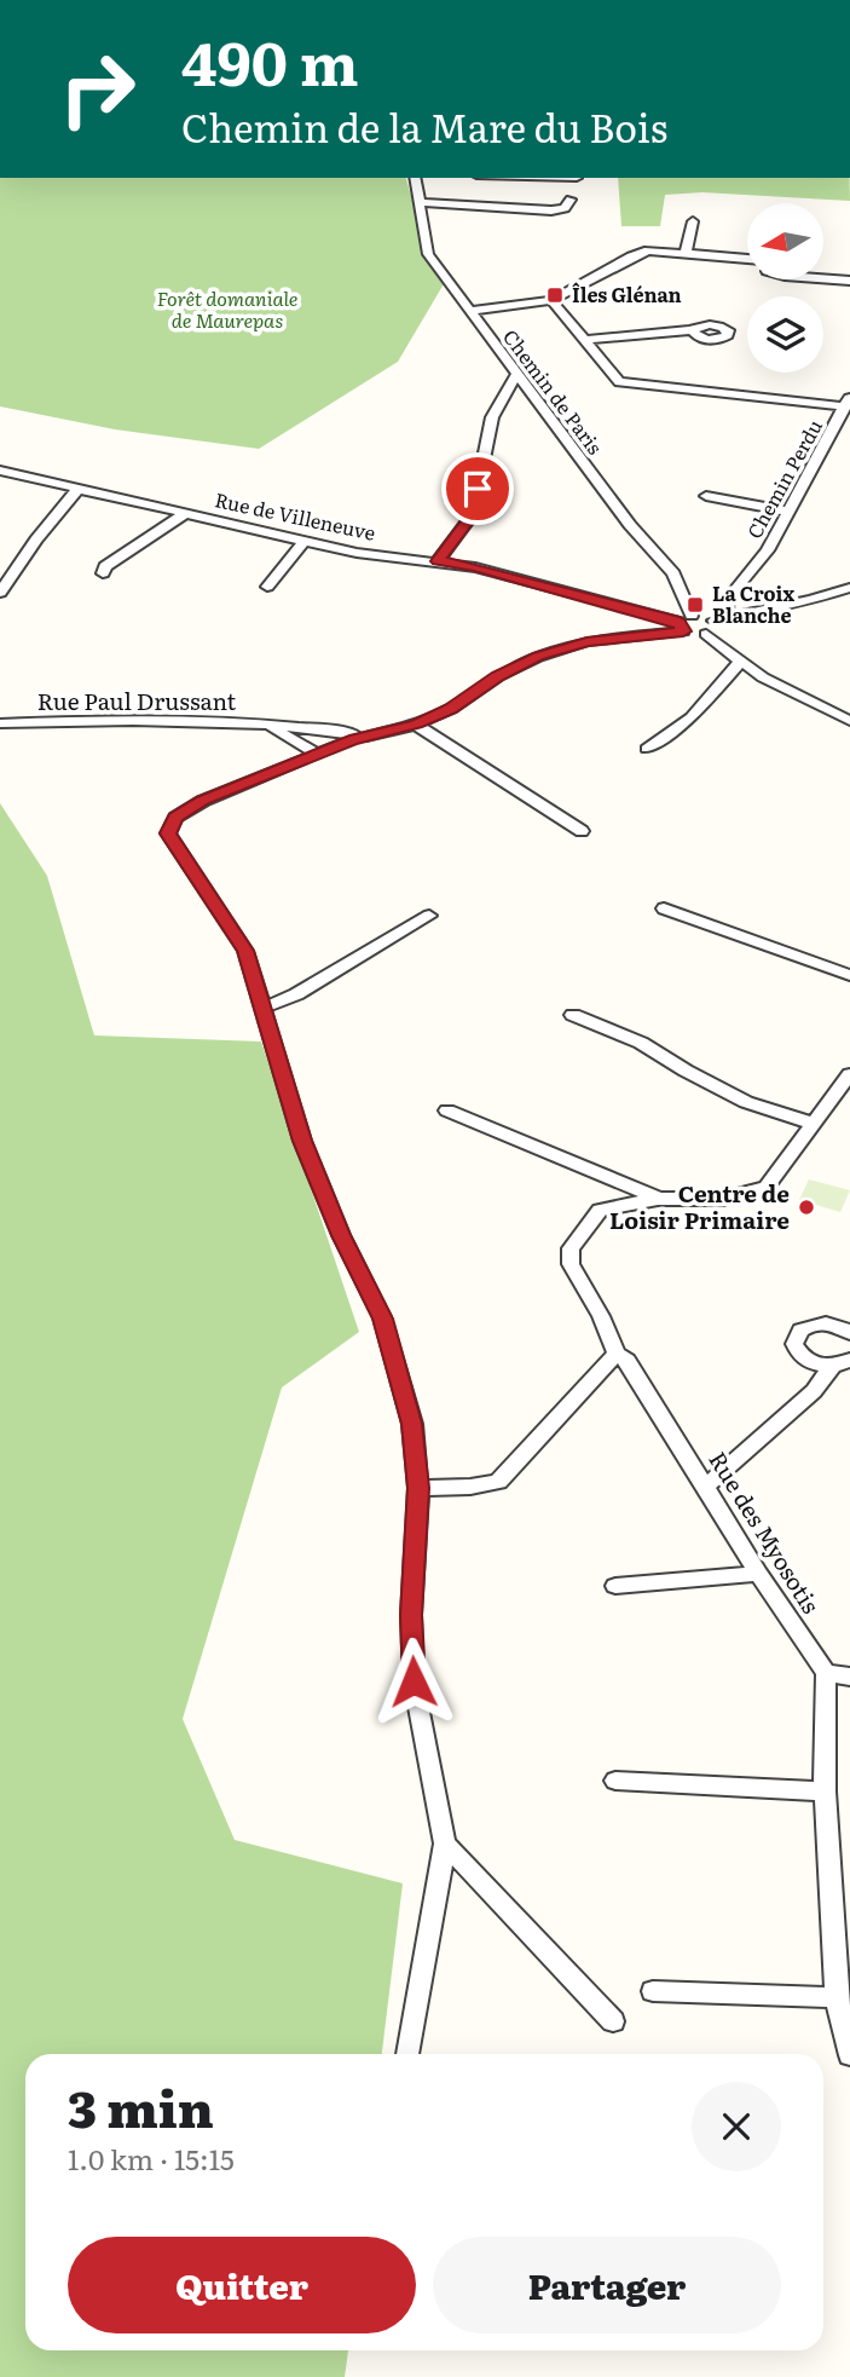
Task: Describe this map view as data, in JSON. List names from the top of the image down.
{
  "streets": {
    "street": [
      "Chemin de Paris",
      "Chemin Perdu",
      "Rue de Villeneuve",
      "Rue Paul Drussant",
      "Rue des Myosotis"
    ]
  },
  "crossings": [
    ["Chemin de Paris", "Rue de Villeneuve"]
  ],
  "parks": ["Forêt domaniale de Maurepas"],
  "places": {
    "transit": ["Îles Glénan", "La Croix Blanche"],
    "other": ["Centre de Loisir Primaire"]
  },
  "north": "left",
  "page": {
    "turn": ["490 m", "Chemin de la Mare du Bois"],
    "heading": ["3 min", "1.0 km · 15:15"],
    "buttons": ["Quitter", "Partager"]
  }
}
